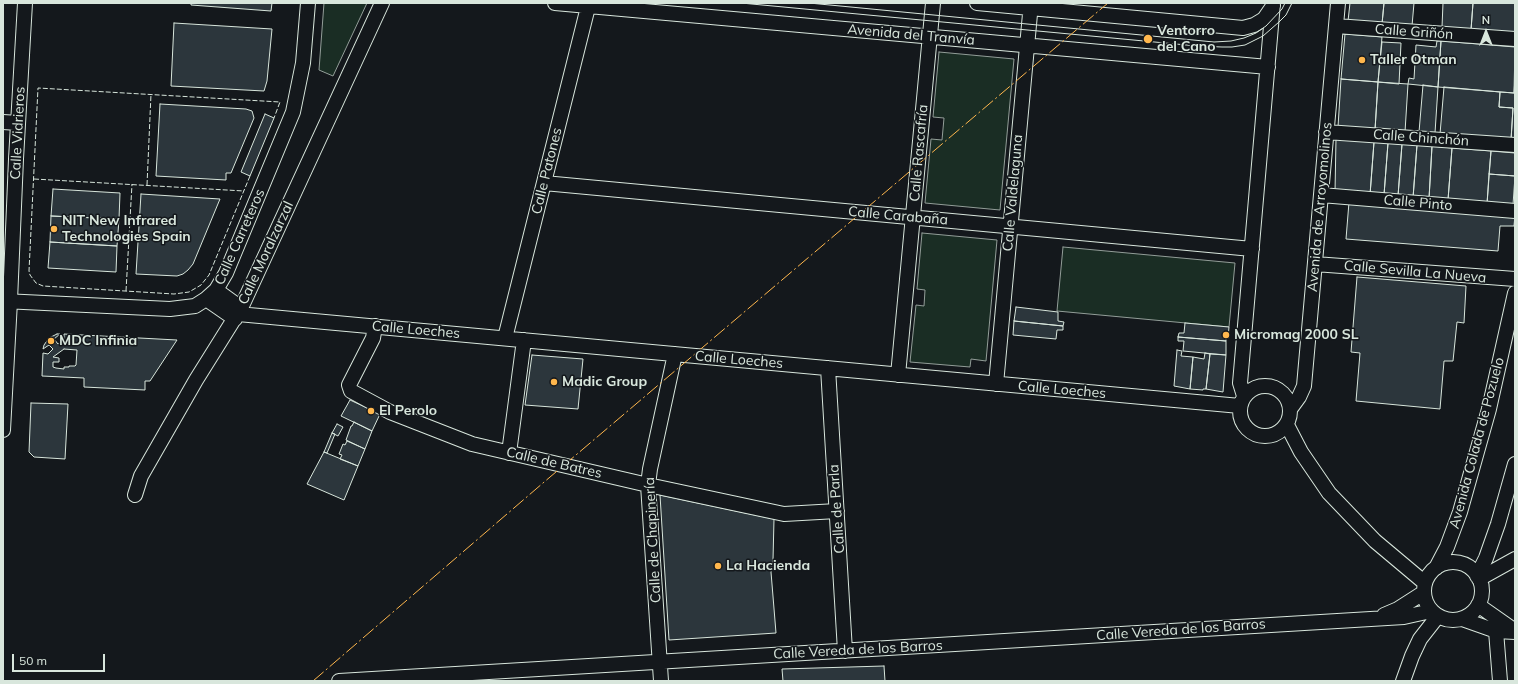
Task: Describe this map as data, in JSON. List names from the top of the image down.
{
  "streets": {
    "street": [
      "Calle Griñón",
      "Avenida del Tranvía",
      "Calle Vidrieros",
      "Calle Chinchón",
      "Calle Rascafría",
      "Calle Patones",
      "Calle Valdelaguna",
      "Calle Pinto",
      "Avenida de Arroyomolinos",
      "Calle Carabaña",
      "Calle Carreteros",
      "Calle Moralzarzal",
      "Calle Sevilla La Nueva",
      "Calle Loeches",
      "Avenida Colada de Pozuelo",
      "Calle de Batres",
      "Calle de Parla",
      "Calle de Chapinería",
      "Calle Vereda de los Barros"
    ]
  },
  "crossings": [
    ["Calle Griñón", "Avenida de Arroyomolinos"],
    ["Avenida del Tranvía", "Calle Rascafría"],
    ["Avenida del Tranvía", "Calle Patones"],
    ["Avenida del Tranvía", "Calle Valdelaguna"],
    ["Calle Vidrieros", "Calle Carreteros"],
    ["Calle Chinchón", "Avenida de Arroyomolinos"],
    ["Calle Rascafría", "Calle Carabaña"],
    ["Calle Rascafría", "Calle Loeches"],
    ["Calle Patones", "Calle Carabaña"],
    ["Calle Patones", "Calle Loeches"],
    ["Calle Valdelaguna", "Calle Carabaña"],
    ["Calle Valdelaguna", "Calle Loeches"],
    ["Calle Pinto", "Avenida de Arroyomolinos"],
    ["Avenida de Arroyomolinos", "Calle Sevilla La Nueva"],
    ["Avenida de Arroyomolinos", "Calle Loeches"],
    ["Calle Moralzarzal", "Calle Loeches"],
    ["Calle Loeches", "Calle de Batres"],
    ["Calle Loeches", "Calle de Parla"],
    ["Calle Loeches", "Calle de Chapinería"],
    ["Avenida Colada de Pozuelo", "Calle Vereda de los Barros"],
    ["Calle de Batres", "Calle de Parla"],
    ["Calle de Batres", "Calle de Chapinería"],
    ["Calle de Parla", "Calle Vereda de los Barros"],
    ["Calle de Chapinería", "Calle Vereda de los Barros"]
  ],
  "places": [
    "Ventorro del Cano",
    "Taller Otman",
    "NIT New Infrared Technologies Spain",
    "Micromag 2000 SL",
    "MDC Infinia",
    "Madic Group",
    "El Perolo",
    "La Hacienda"
  ],
  "scale_bar": "50 m",
  "north": "top"
}
